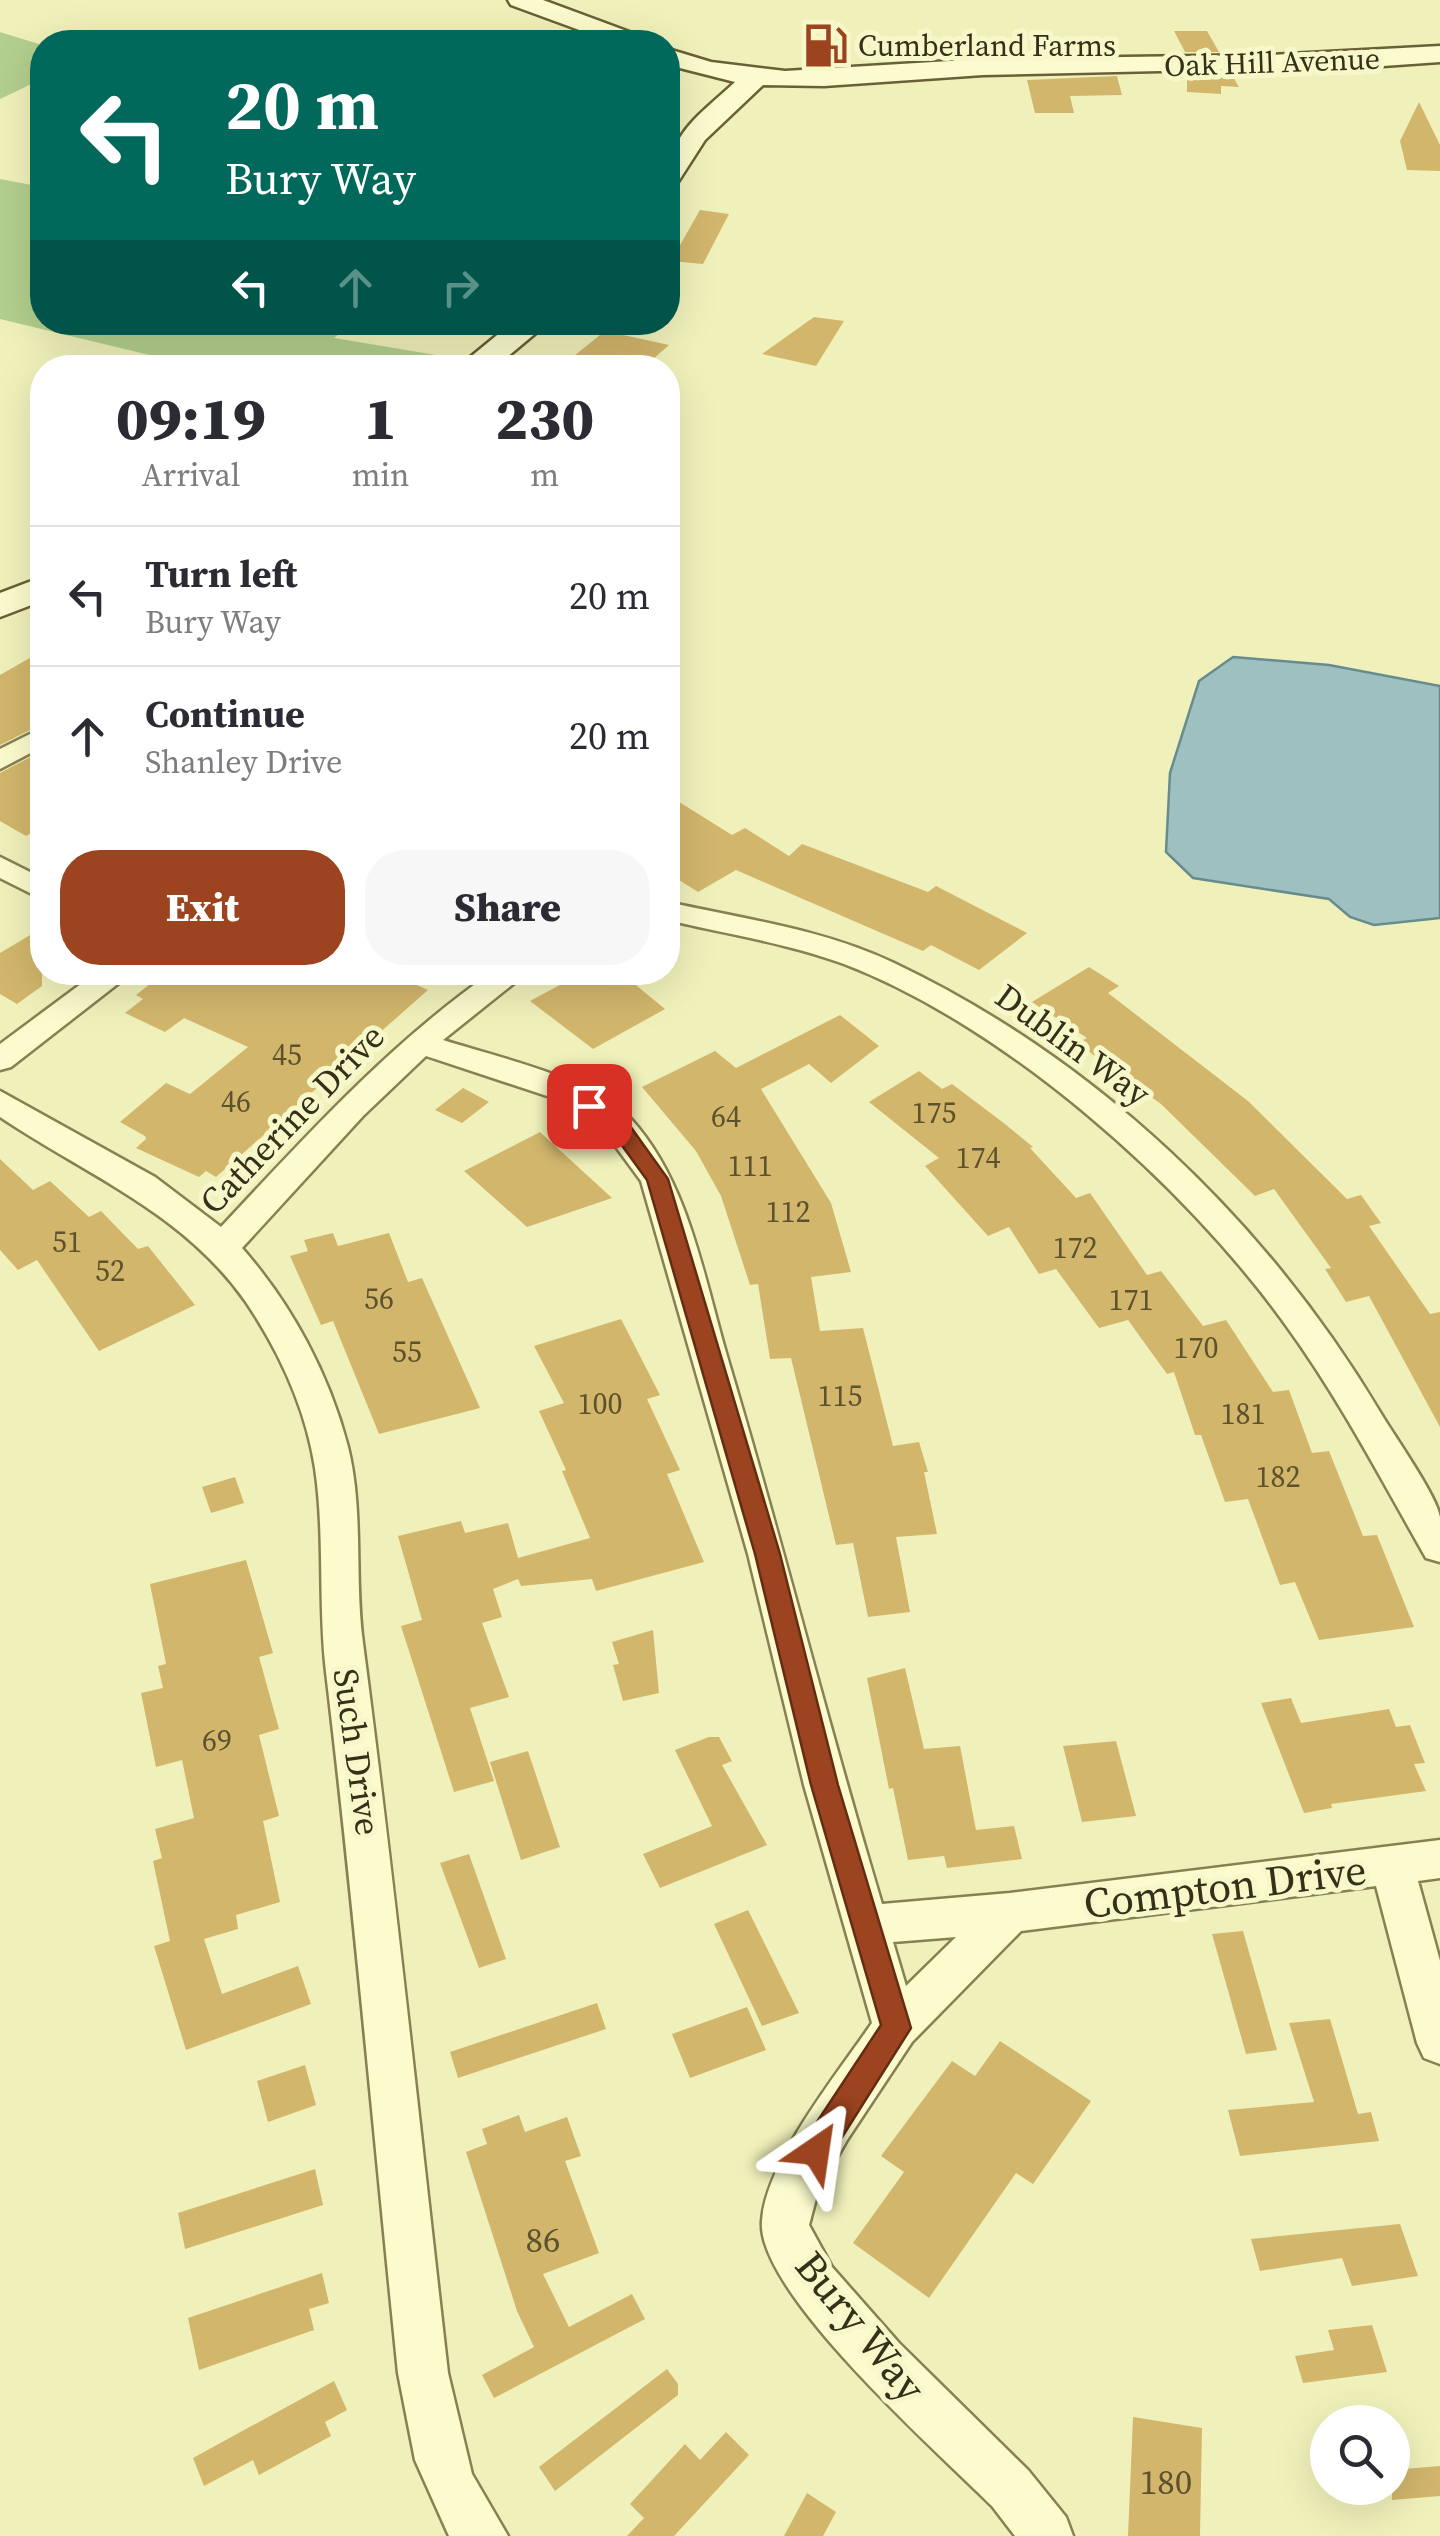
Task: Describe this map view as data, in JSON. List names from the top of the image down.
{
  "streets": {
    "main road": ["Oak Hill Avenue"],
    "street": [
      "Dublin Way",
      "Catherine Drive",
      "Such Drive",
      "Compton Drive",
      "Bury Way"
    ]
  },
  "crossings": [
    ["Catherine Drive", "Such Drive"]
  ],
  "places": {
    "fuel station": ["Cumberland Farms"]
  },
  "house_numbers": [
    "45",
    "46",
    "175",
    "64",
    "174",
    "111",
    "112",
    "51",
    "172",
    "52",
    "56",
    "171",
    "170",
    "55",
    "115",
    "100",
    "181",
    "182",
    "69",
    "86",
    "180"
  ],
  "page": {
    "turn": ["20 m", "Bury Way"],
    "eta": [
      "09:19",
      "Arrival",
      "1",
      "min",
      "230",
      "m"
    ],
    "list": [
      {
        "name": "Turn left",
        "note": "Bury Way",
        "value": "20 m"
      },
      {
        "name": "Continue",
        "note": "Shanley Drive",
        "value": "20 m"
      }
    ],
    "buttons": ["Exit", "Share"]
  }
}
